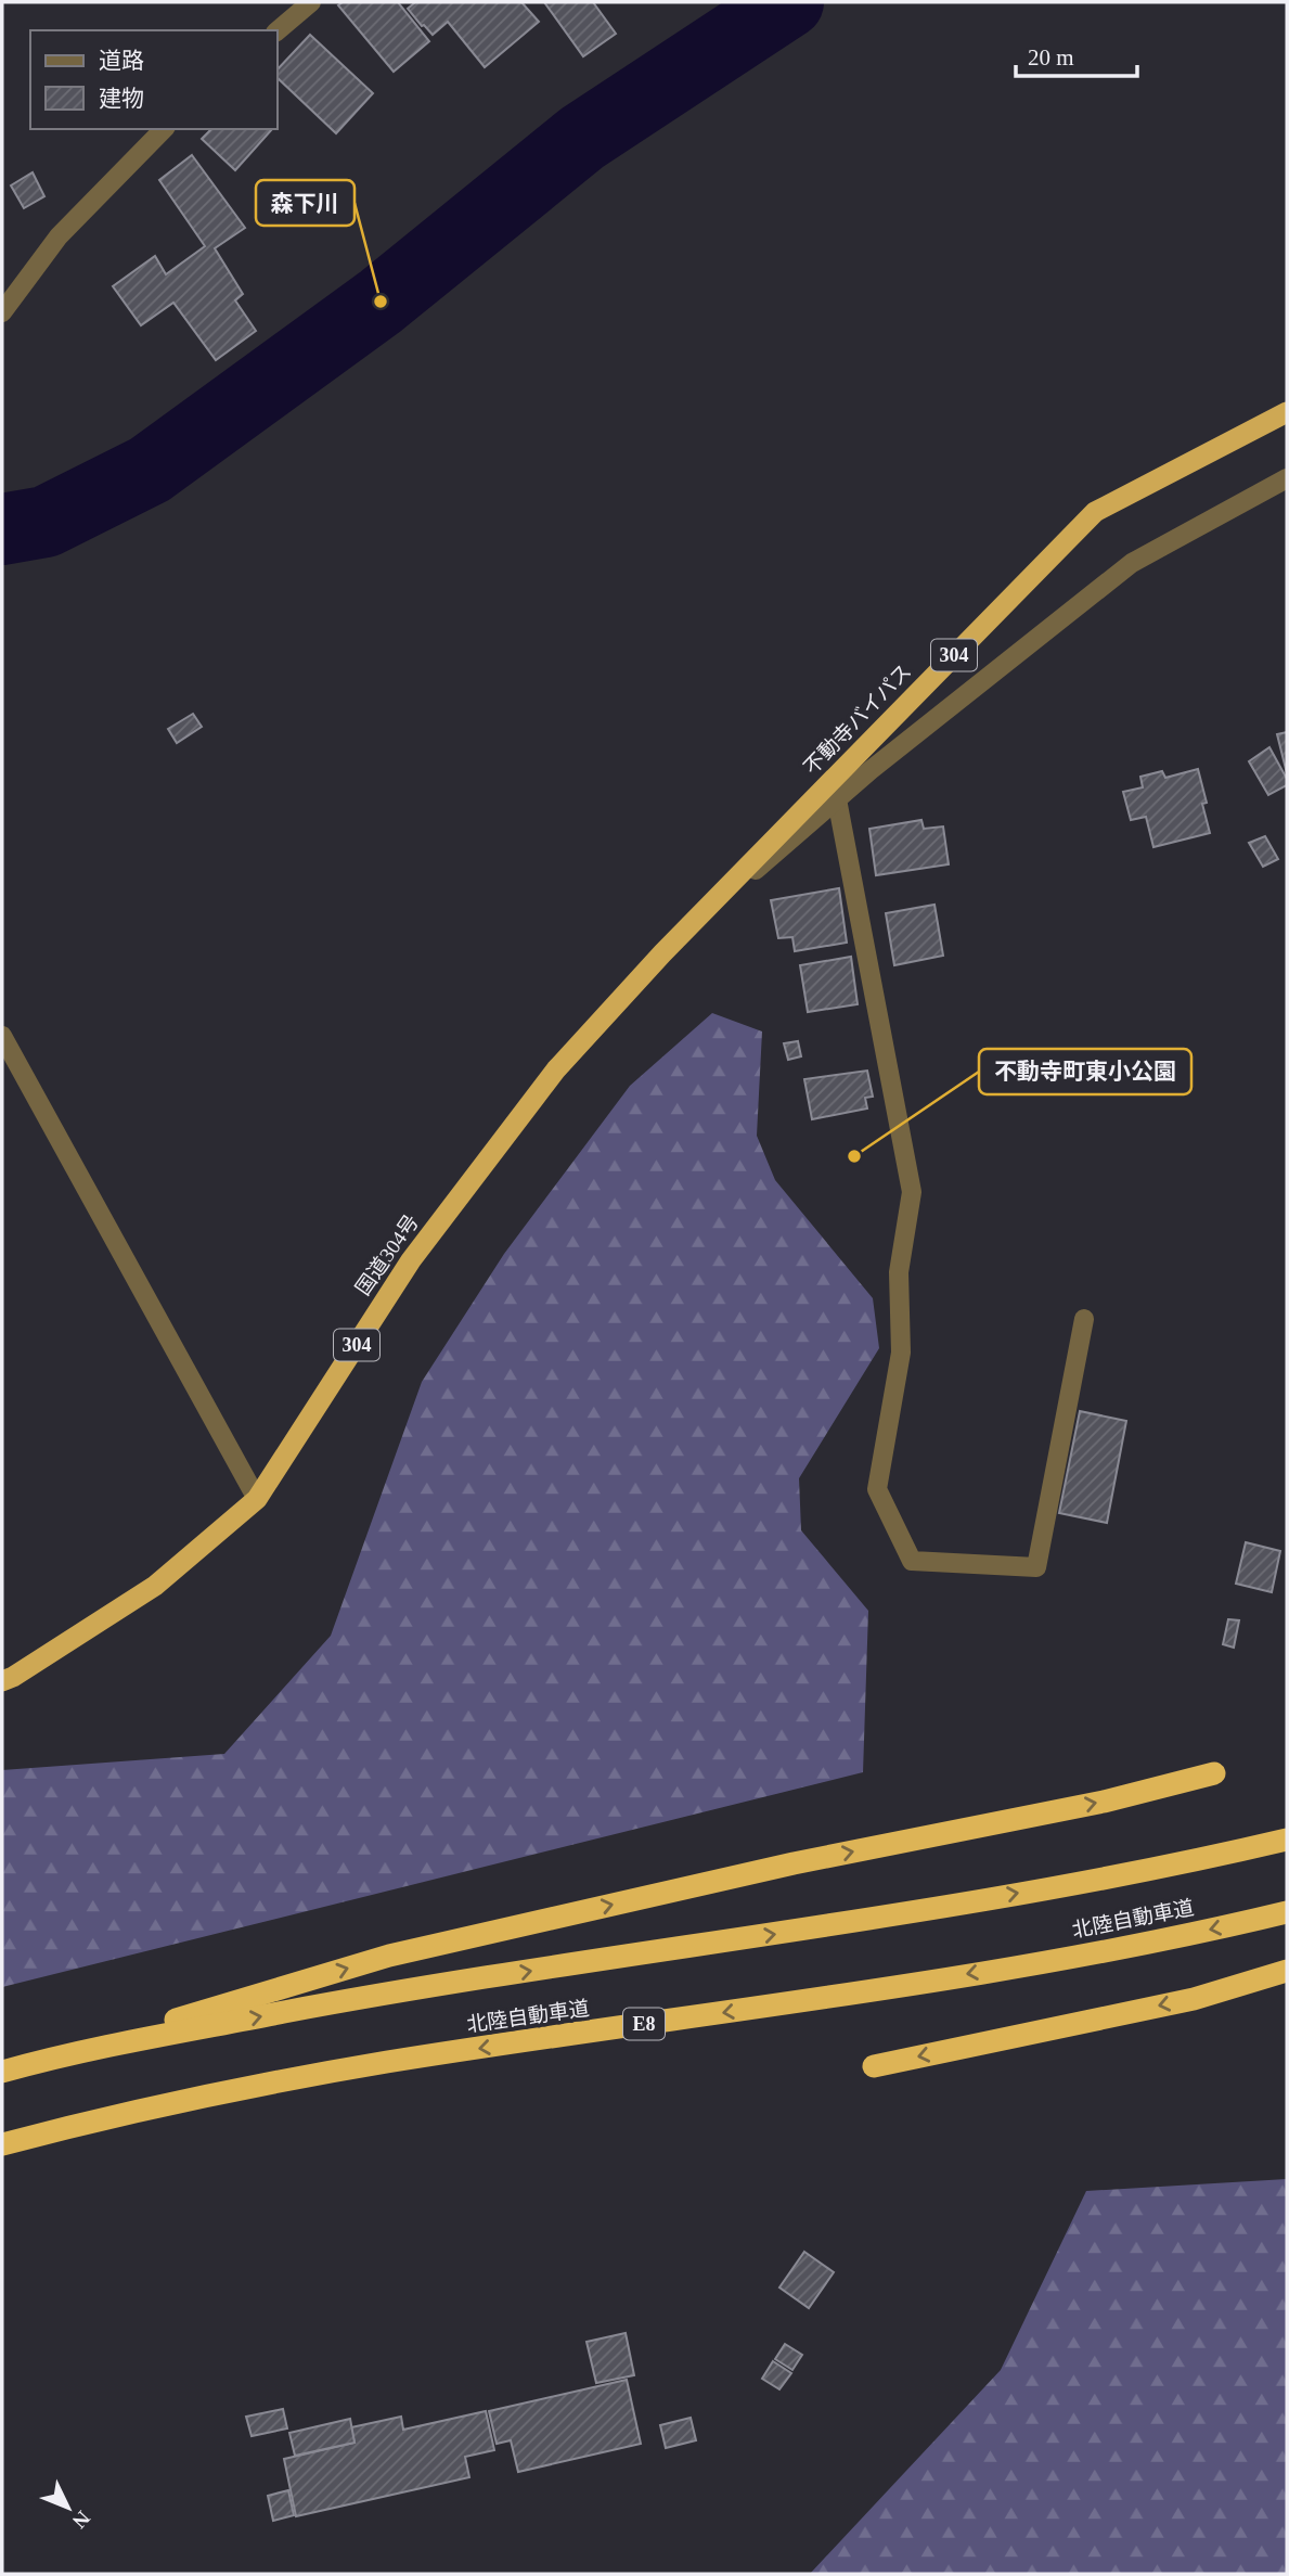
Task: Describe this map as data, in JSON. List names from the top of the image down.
{
  "streets": {
    "highway": [
      "304",
      "不動寺バイパス",
      "国道304号",
      "北陸自動車道",
      "E8"
    ]
  },
  "crossings": [
    ["不動寺バイパス", "国道304号"]
  ],
  "places": ["森下川", "不動寺町東小公園"],
  "legend": ["道路", "建物"],
  "scale_bar": "20 m",
  "north": "bottom right"
}
